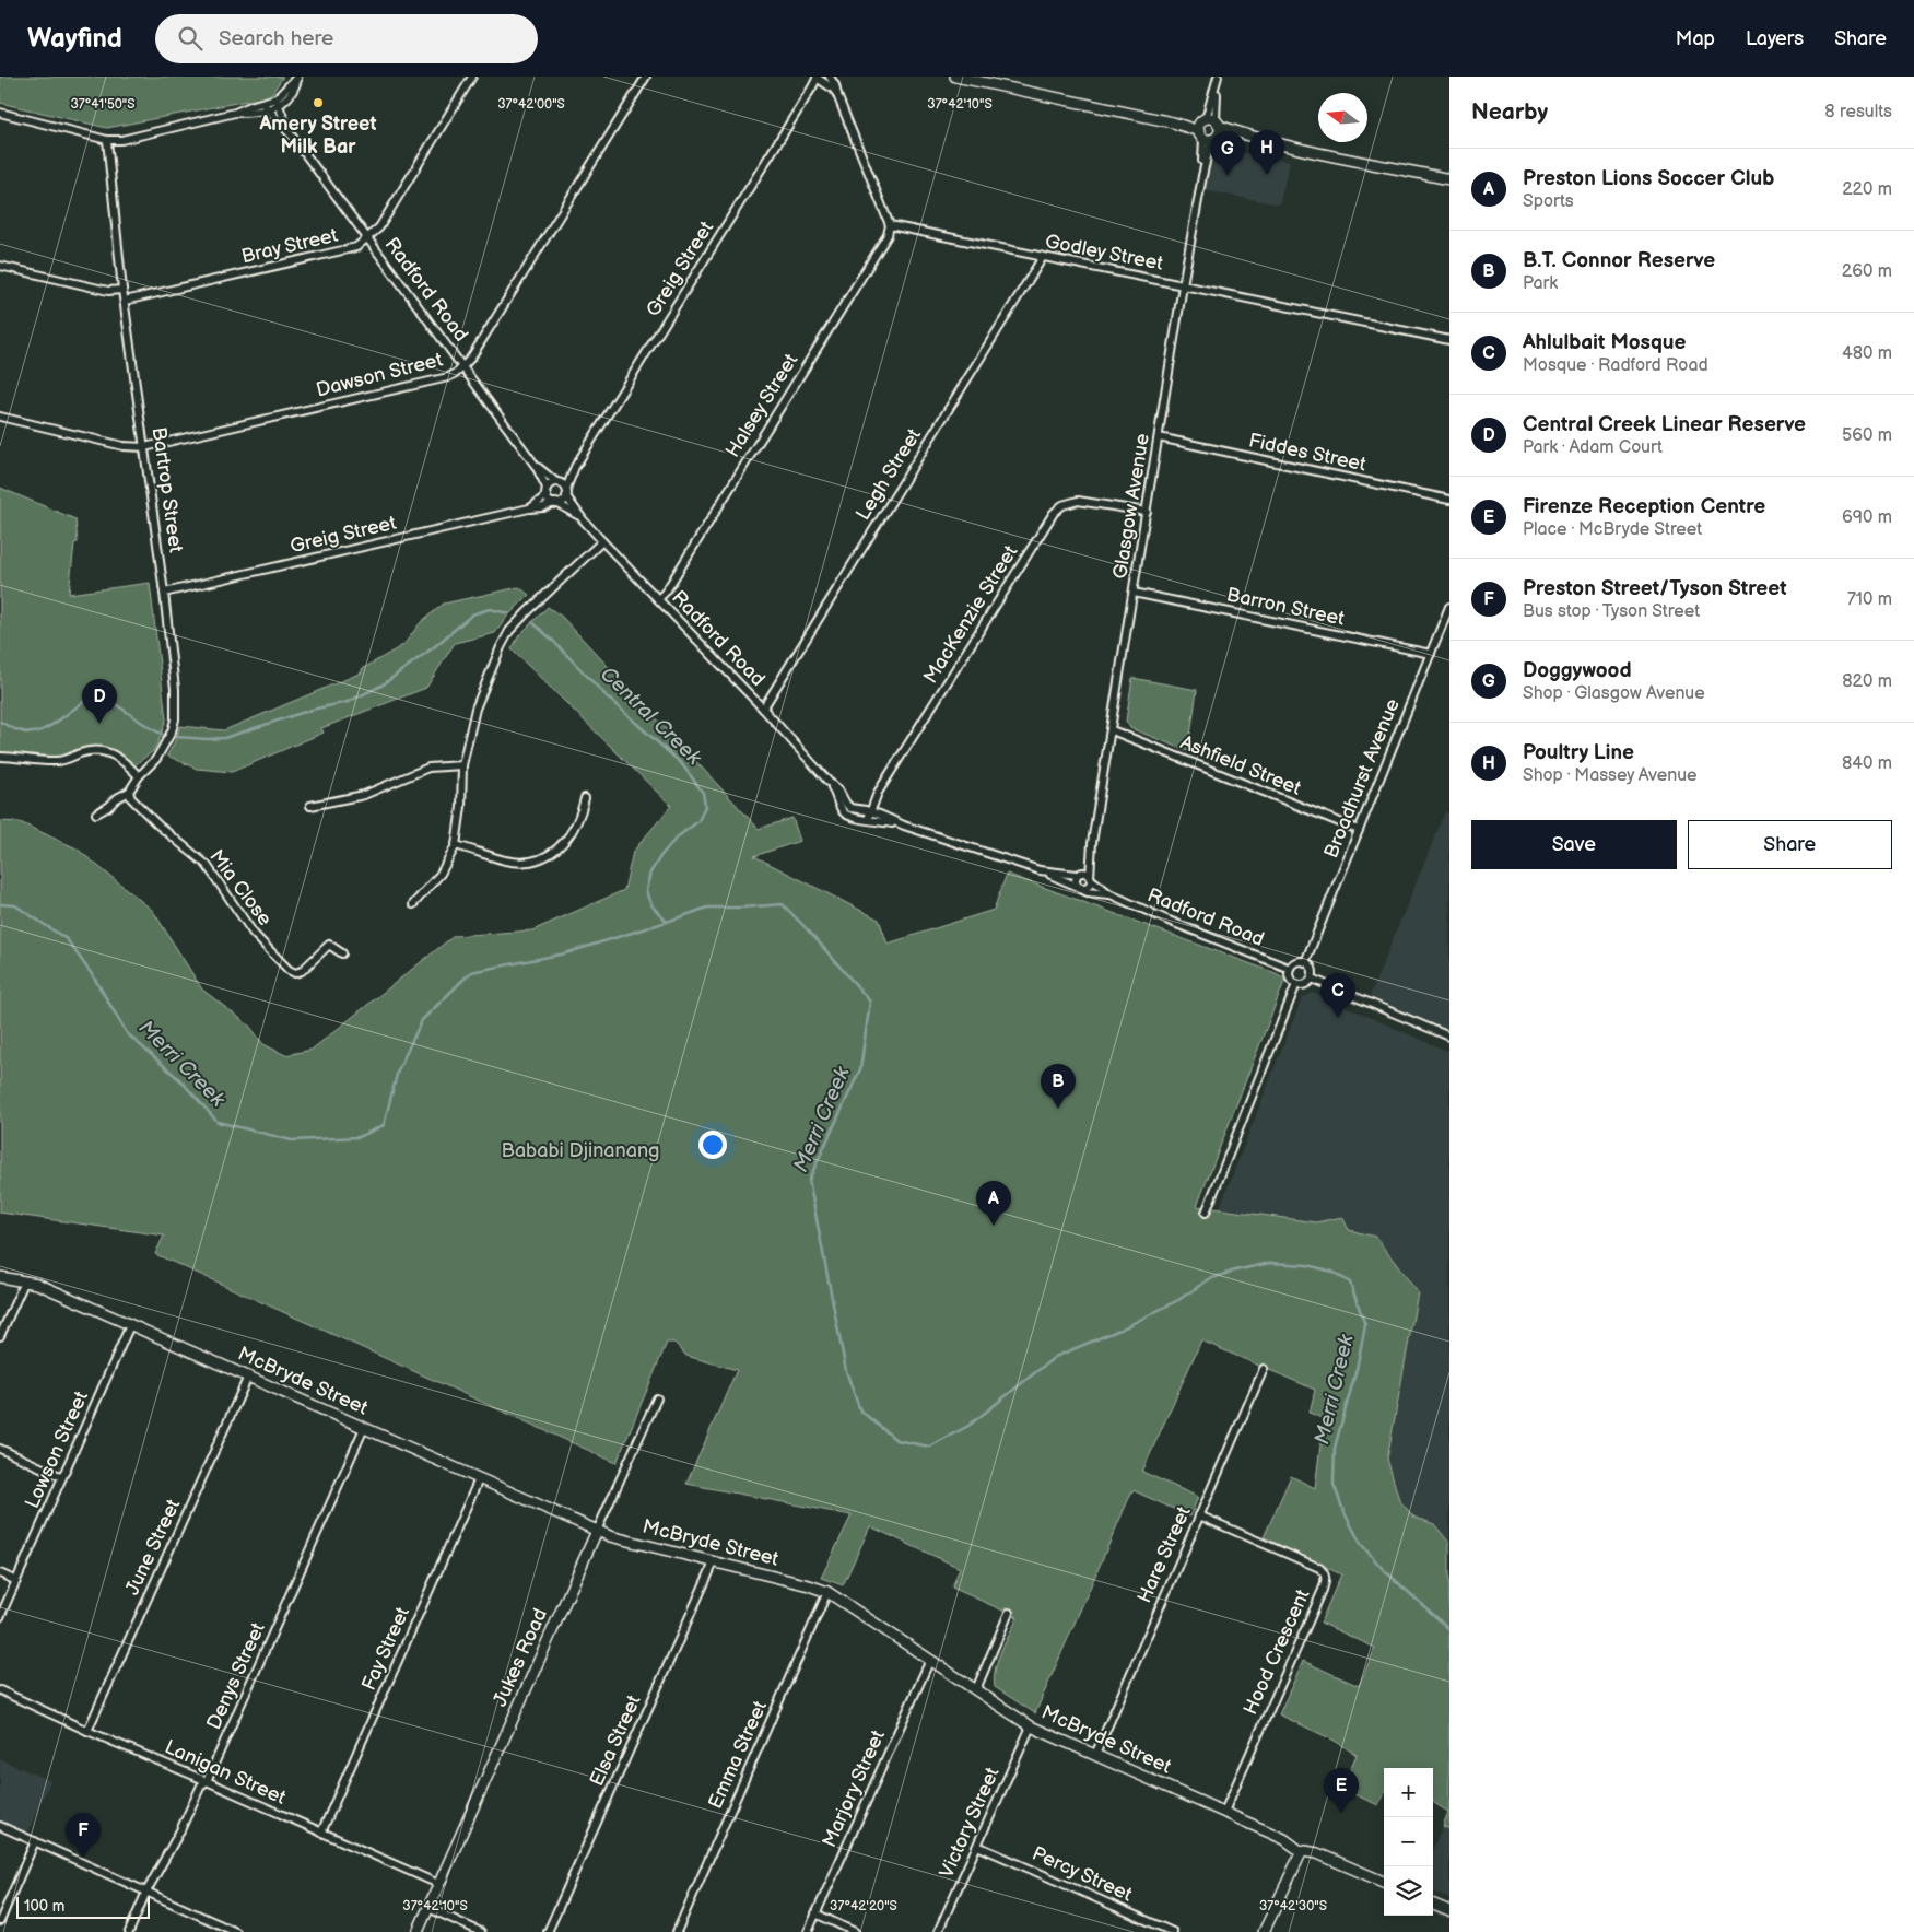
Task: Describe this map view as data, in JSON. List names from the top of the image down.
{
  "streets": {
    "street": [
      "Bray Street",
      "Godley Street",
      "Greig Street",
      "Radford Road",
      "Dawson Street",
      "Halsey Street",
      "Fiddes Street",
      "Legh Street",
      "Bartrop Street",
      "Glasgow Avenue",
      "Barron Street",
      "MacKenzie Street",
      "Ashfield Street",
      "Broadhurst Avenue",
      "Mia Close",
      "McBryde Street",
      "Lowson Street",
      "June Street",
      "Hare Street",
      "Fay Street",
      "Hood Crescent",
      "Jukes Road",
      "Denys Street",
      "Elsa Street",
      "Emma Street",
      "Lanigan Street",
      "Marjory Street",
      "Victory Street",
      "Percy Street"
    ]
  },
  "crossings": [
    ["Bray Street", "Radford Road"],
    ["Bray Street", "Bartrop Street"],
    ["Godley Street", "Halsey Street"],
    ["Godley Street", "Legh Street"],
    ["Godley Street", "Glasgow Avenue"],
    ["Greig Street", "Radford Road"],
    ["Greig Street", "Bartrop Street"],
    ["Radford Road", "Dawson Street"],
    ["Radford Road", "Halsey Street"],
    ["Radford Road", "Legh Street"],
    ["Radford Road", "Glasgow Avenue"],
    ["Radford Road", "MacKenzie Street"],
    ["Radford Road", "Broadhurst Avenue"],
    ["Dawson Street", "Bartrop Street"],
    ["Fiddes Street", "Glasgow Avenue"],
    ["Bartrop Street", "Mia Close"],
    ["Glasgow Avenue", "Barron Street"],
    ["Glasgow Avenue", "MacKenzie Street"],
    ["Glasgow Avenue", "Ashfield Street"],
    ["Barron Street", "Broadhurst Avenue"],
    ["Ashfield Street", "Broadhurst Avenue"],
    ["McBryde Street", "Lowson Street"],
    ["McBryde Street", "June Street"],
    ["McBryde Street", "Hare Street"],
    ["McBryde Street", "Fay Street"],
    ["McBryde Street", "Hood Crescent"],
    ["McBryde Street", "Jukes Road"],
    ["McBryde Street", "Denys Street"],
    ["McBryde Street", "Elsa Street"],
    ["McBryde Street", "Emma Street"],
    ["McBryde Street", "Marjory Street"],
    ["McBryde Street", "Victory Street"],
    ["June Street", "Lanigan Street"],
    ["Hare Street", "Hood Crescent"],
    ["Fay Street", "Lanigan Street"],
    ["Jukes Road", "Lanigan Street"],
    ["Denys Street", "Lanigan Street"],
    ["Victory Street", "Percy Street"]
  ],
  "water": ["Central Creek", "Merri Creek"],
  "parks": ["Bababi Djinanang"],
  "places": ["Amery Street Milk Bar"],
  "scale_bar": "100 m",
  "north": "left",
  "page": {
    "header": "Wayfind",
    "search": "Search here",
    "nav": ["Map", "Layers", "Share"],
    "heading": ["Nearby", "8 results"],
    "pins": [
      "H",
      "G",
      "D",
      "C",
      "B",
      "A",
      "E",
      "F"
    ],
    "list": [
      {
        "mark": "A",
        "name": "Preston Lions Soccer Club",
        "note": "Sports",
        "value": "220 m"
      },
      {
        "mark": "B",
        "name": "B.T. Connor Reserve",
        "note": "Park",
        "value": "260 m"
      },
      {
        "mark": "C",
        "name": "Ahlulbait Mosque",
        "note": "Mosque · Radford Road",
        "value": "480 m"
      },
      {
        "mark": "D",
        "name": "Central Creek Linear Reserve",
        "note": "Park · Adam Court",
        "value": "560 m"
      },
      {
        "mark": "E",
        "name": "Firenze Reception Centre",
        "note": "Place · McBryde Street",
        "value": "690 m"
      },
      {
        "mark": "F",
        "name": "Preston Street/Tyson Street",
        "note": "Bus stop · Tyson Street",
        "value": "710 m"
      },
      {
        "mark": "G",
        "name": "Doggywood",
        "note": "Shop · Glasgow Avenue",
        "value": "820 m"
      },
      {
        "mark": "H",
        "name": "Poultry Line",
        "note": "Shop · Massey Avenue",
        "value": "840 m"
      }
    ],
    "buttons": ["Save", "Share"],
    "map_buttons": ["+", "−"],
    "scale": "100 m"
  },
  "coordinates": [
    "37°41'50\"S",
    "37°42'00\"S",
    "37°42'10\"S",
    "37°42'20\"S",
    "37°42'30\"S"
  ]
}
